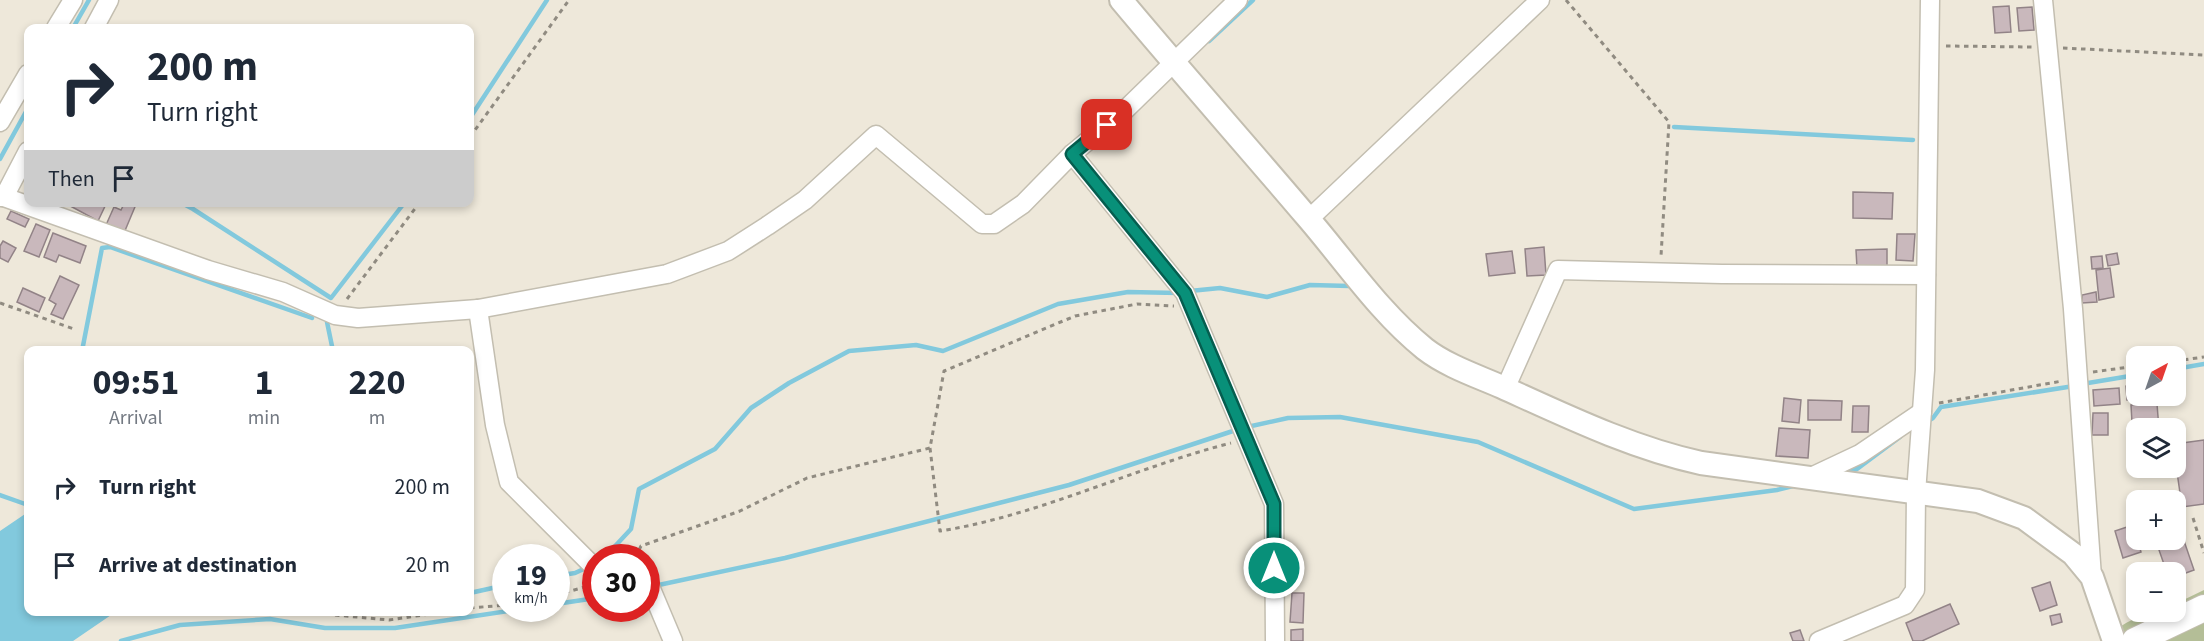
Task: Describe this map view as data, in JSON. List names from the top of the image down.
{
  "north": "top right",
  "page": {
    "turn": ["200 m", "Turn right"],
    "then": "Then",
    "map_buttons": ["+", "−"],
    "eta": [
      "09:51",
      "Arrival",
      "1",
      "min",
      "220",
      "m"
    ],
    "list": [
      {
        "name": "Turn right",
        "value": "200 m"
      },
      {
        "name": "Arrive at destination",
        "value": "20 m"
      }
    ],
    "speed": "19 km/h",
    "limit": "30"
  }
}
